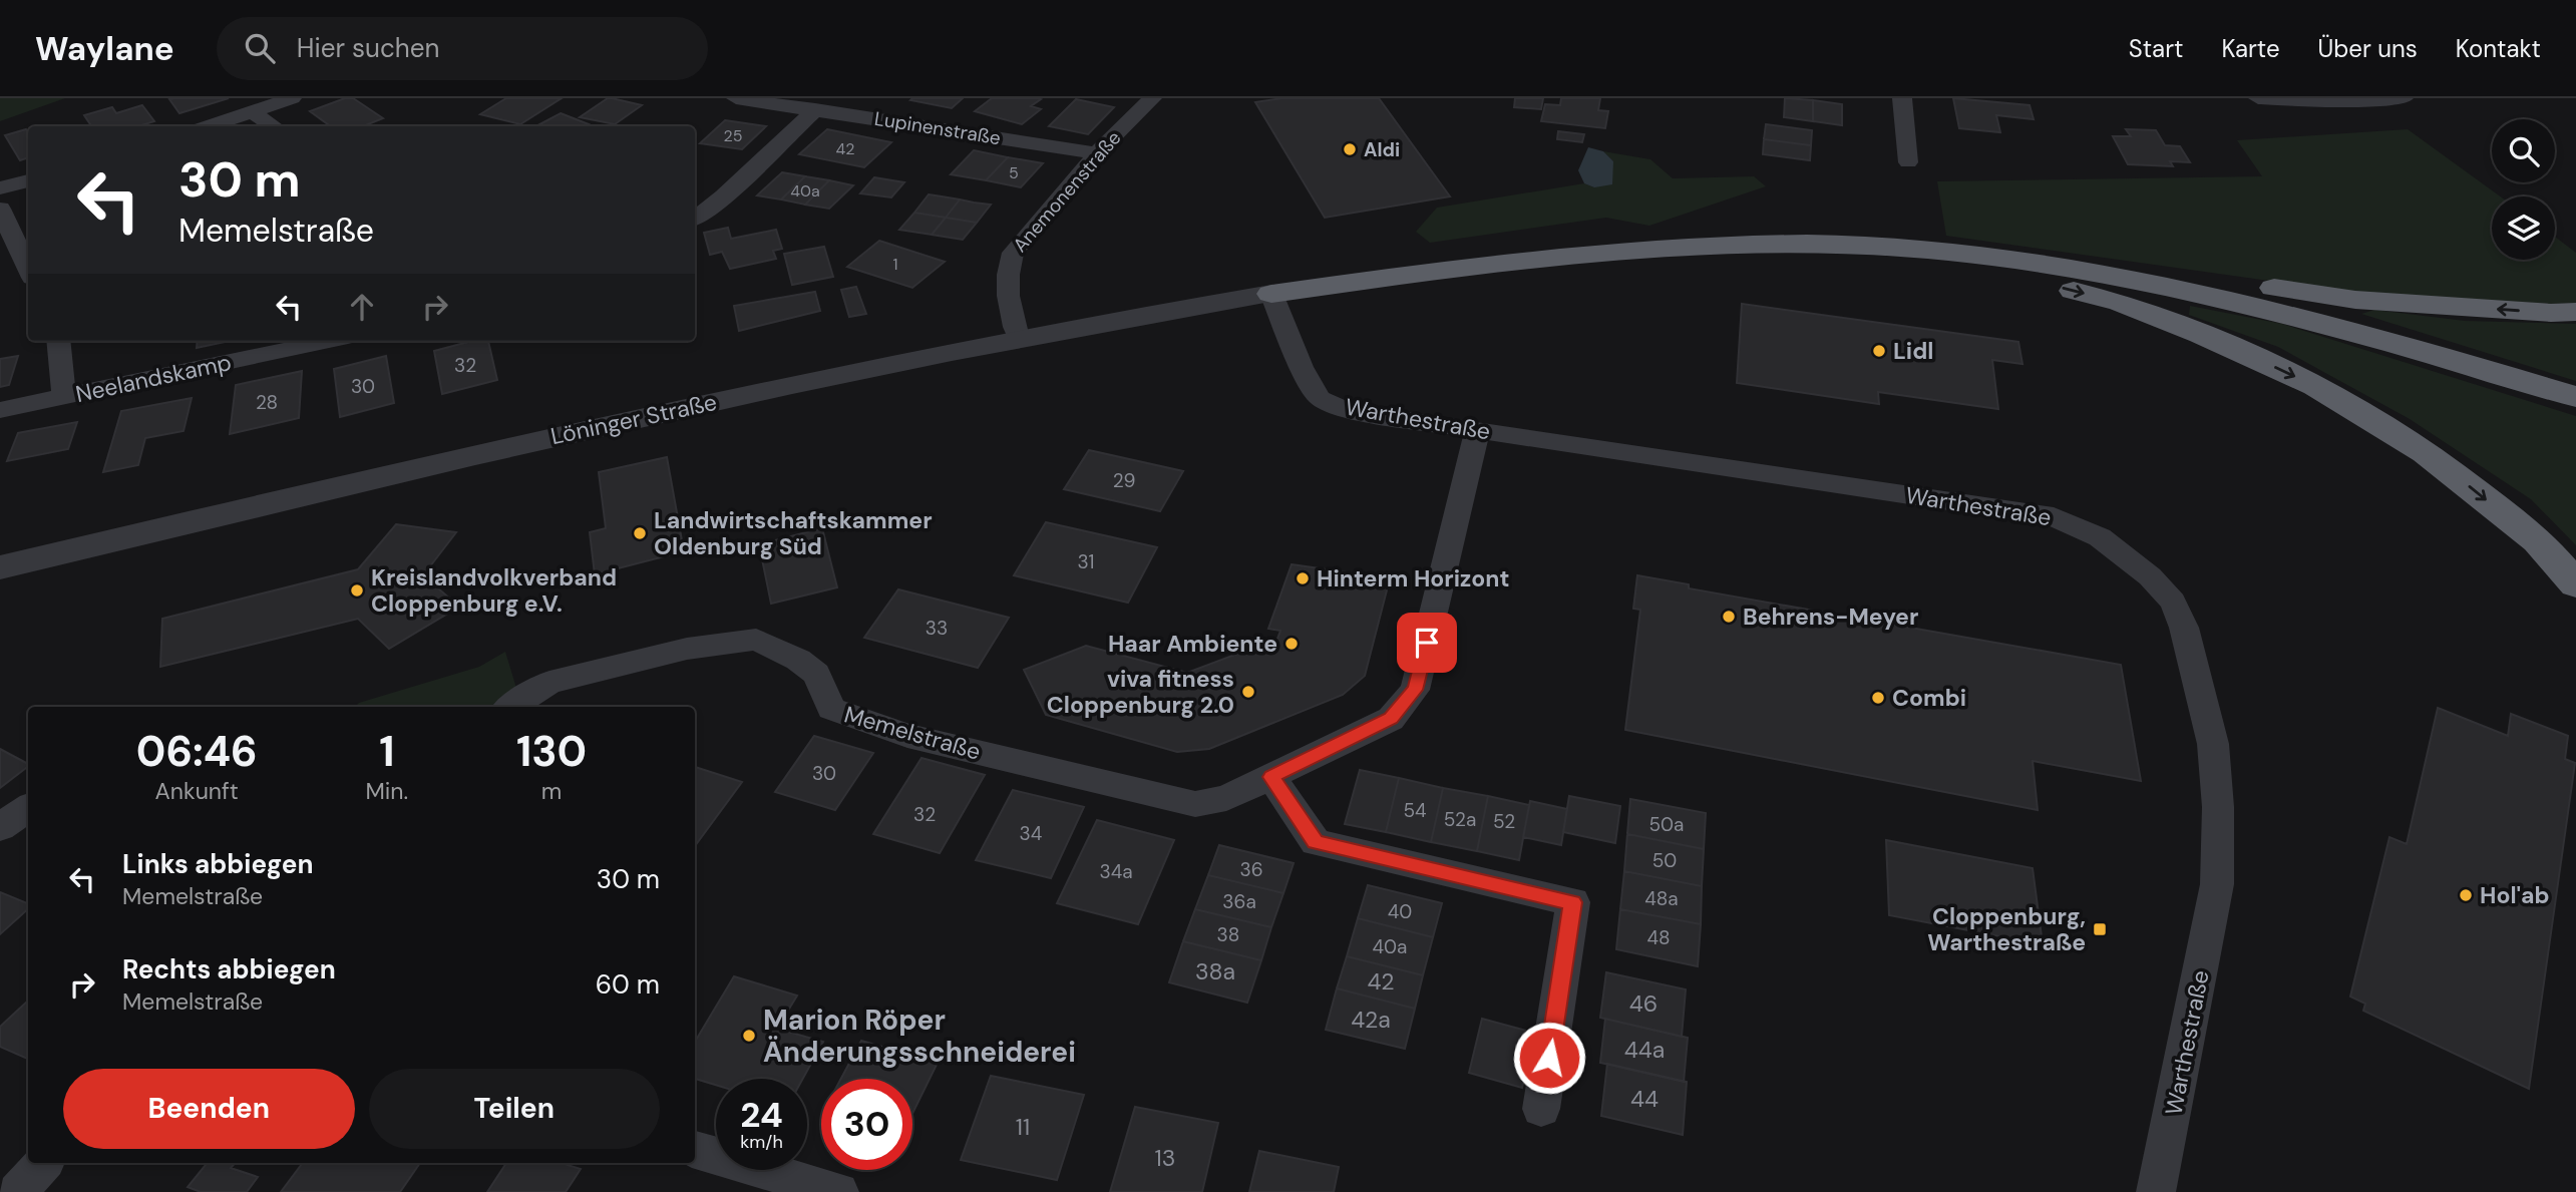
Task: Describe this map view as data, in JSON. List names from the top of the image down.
{
  "streets": {
    "street": [
      "Lupinenstraße",
      "Anemonenstraße",
      "Neelandskamp",
      "Löninger Straße",
      "Warthestraße",
      "Memelstraße"
    ]
  },
  "crossings": [
    ["Lupinenstraße", "Anemonenstraße"],
    ["Anemonenstraße", "Löninger Straße"],
    ["Löninger Straße", "Warthestraße"],
    ["Warthestraße", "Memelstraße"]
  ],
  "places": {
    "other": [
      "Aldi",
      "Lidl",
      "Landwirtschaftskammer Oldenburg Süd",
      "Hinterm Horizont",
      "Kreislandvolkverband Cloppenburg e.V.",
      "Behrens-Meyer",
      "Haar Ambiente",
      "viva fitness Cloppenburg 2.0",
      "Combi",
      "Hol'ab",
      "Marion Röper Änderungsschneiderei"
    ],
    "transit": ["Cloppenburg, Warthestraße"]
  },
  "house_numbers": [
    "25",
    "42",
    "5",
    "40a",
    "1",
    "32",
    "30",
    "28",
    "29",
    "31",
    "33",
    "30",
    "54",
    "32",
    "52a",
    "52",
    "50a",
    "34",
    "50",
    "36",
    "34a",
    "48a",
    "36a",
    "40",
    "38",
    "48",
    "40a",
    "38a",
    "42",
    "46",
    "42a",
    "44a",
    "44",
    "11",
    "13"
  ],
  "page": {
    "header": "Waylane",
    "search": "Hier suchen",
    "nav": [
      "Start",
      "Karte",
      "Über uns",
      "Kontakt"
    ],
    "turn": ["30 m", "Memelstraße"],
    "eta": [
      "06:46",
      "Ankunft",
      "1",
      "Min.",
      "130",
      "m"
    ],
    "list": [
      {
        "name": "Links abbiegen",
        "note": "Memelstraße",
        "value": "30 m"
      },
      {
        "name": "Rechts abbiegen",
        "note": "Memelstraße",
        "value": "60 m"
      }
    ],
    "buttons": ["Beenden", "Teilen"],
    "speed": "24 km/h",
    "limit": "30"
  }
}
